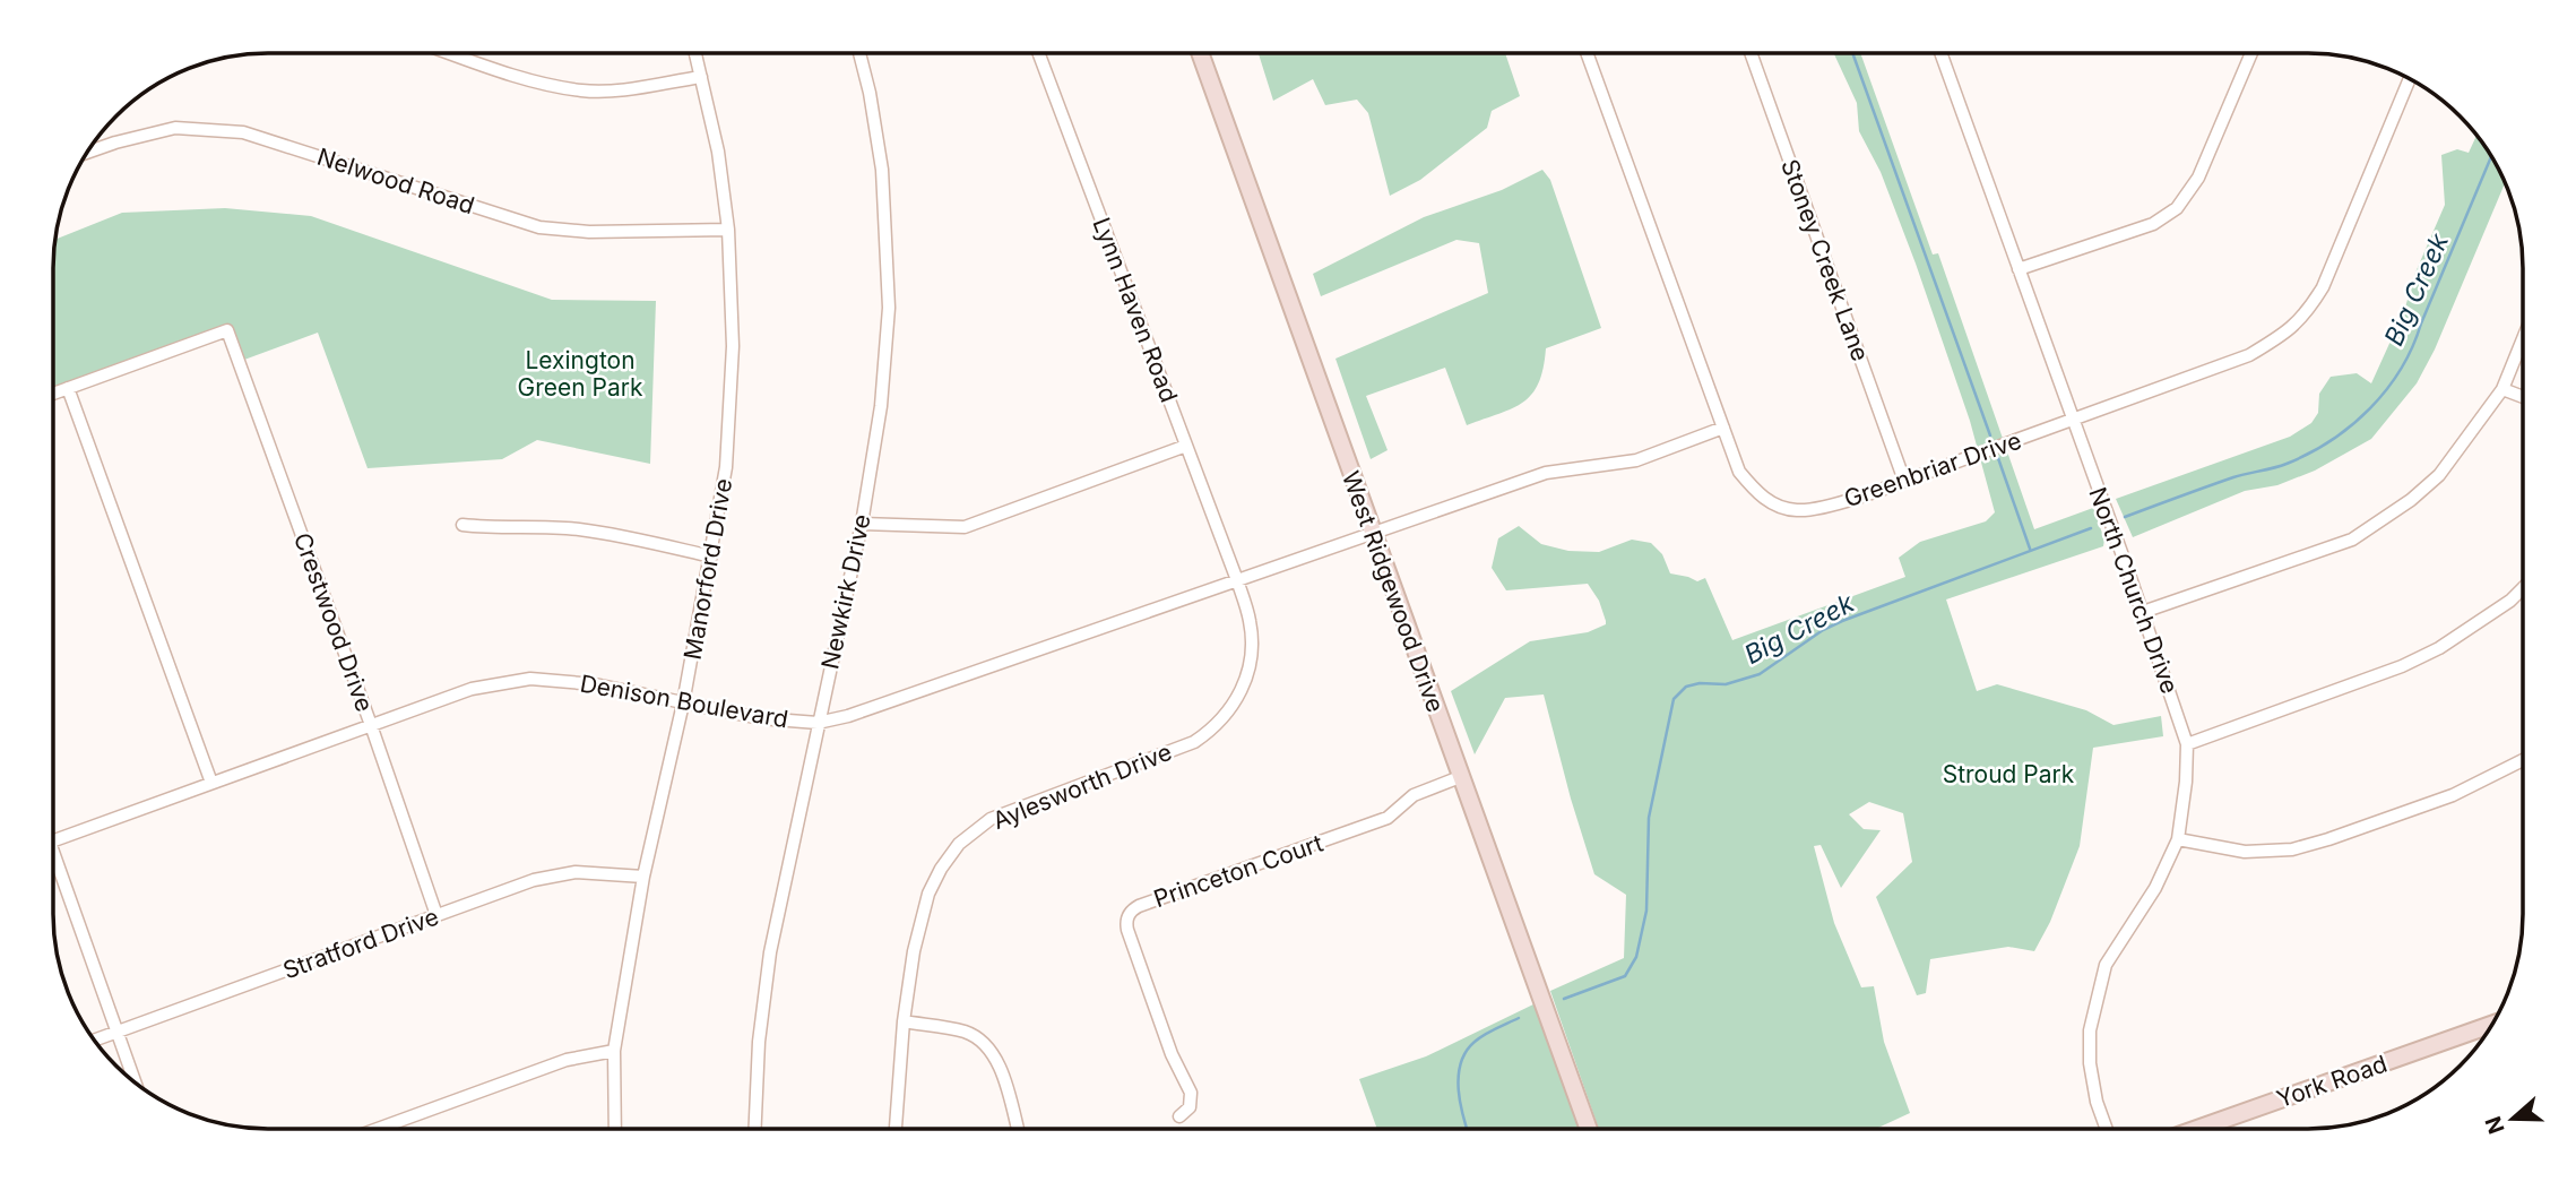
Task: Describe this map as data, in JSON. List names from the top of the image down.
{
  "streets": {
    "main road": ["West Ridgewood Drive", "York Road"],
    "street": [
      "Nelwood Road",
      "Stoney Creek Lane",
      "Lynn Haven Road",
      "Greenbriar Drive",
      "Manorford Drive",
      "North Church Drive",
      "Newkirk Drive",
      "Crestwood Drive",
      "Denison Boulevard",
      "Aylesworth Drive",
      "Princeton Court",
      "Stratford Drive"
    ]
  },
  "crossings": [
    ["Nelwood Road", "Manorford Drive"],
    ["Stoney Creek Lane", "Greenbriar Drive"],
    ["Lynn Haven Road", "Denison Boulevard"],
    ["Lynn Haven Road", "Aylesworth Drive"],
    ["Greenbriar Drive", "North Church Drive"],
    ["Greenbriar Drive", "Denison Boulevard"],
    ["Manorford Drive", "Denison Boulevard"],
    ["Manorford Drive", "Stratford Drive"],
    ["Newkirk Drive", "Denison Boulevard"],
    ["West Ridgewood Drive", "Denison Boulevard"],
    ["West Ridgewood Drive", "Princeton Court"],
    ["Crestwood Drive", "Denison Boulevard"],
    ["Crestwood Drive", "Stratford Drive"],
    ["Denison Boulevard", "Aylesworth Drive"]
  ],
  "water": ["Big Creek"],
  "parks": ["Lexington Green Park", "Stroud Park"],
  "north": "left"
}
